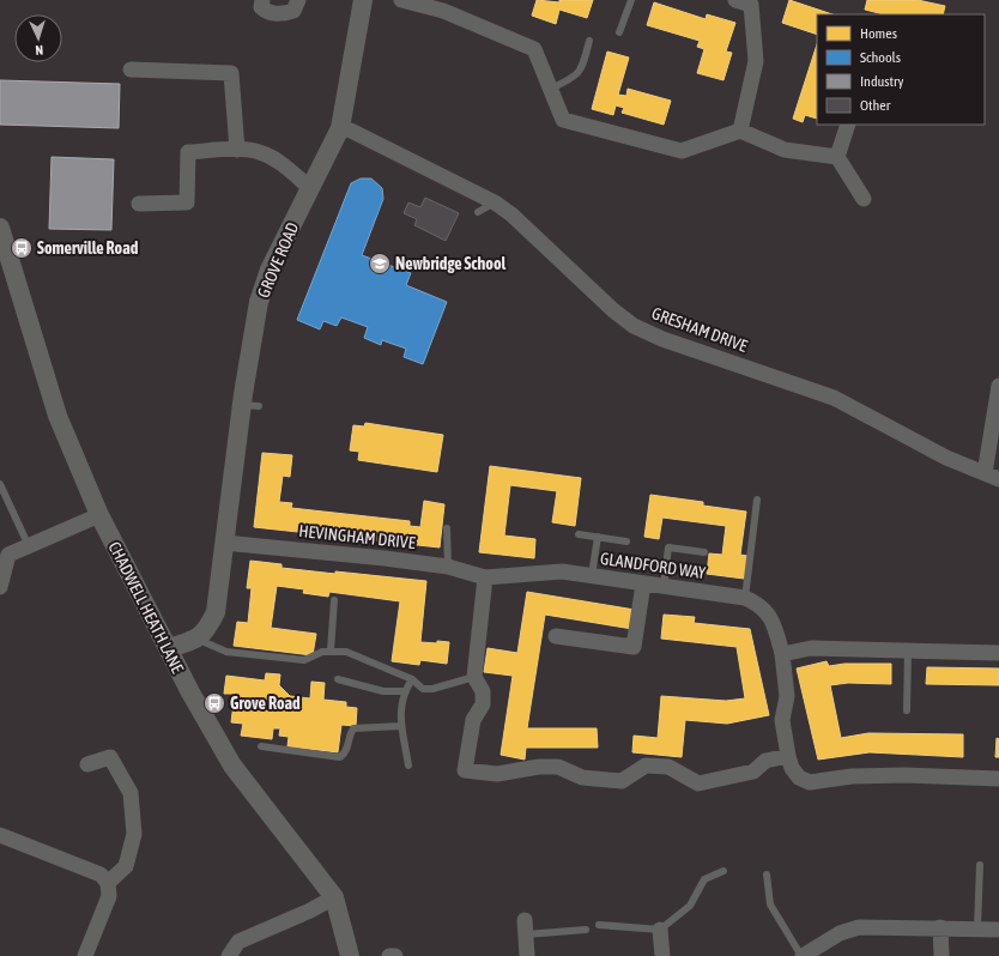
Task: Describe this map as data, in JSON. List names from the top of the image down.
{
  "streets": {
    "street": [
      "GROVE ROAD",
      "GRESHAM DRIVE",
      "HEVINGHAM DRIVE",
      "GLANDFORD WAY",
      "CHADWELL HEATH LANE"
    ]
  },
  "crossings": [
    ["GROVE ROAD", "GRESHAM DRIVE"],
    ["GROVE ROAD", "HEVINGHAM DRIVE"],
    ["HEVINGHAM DRIVE", "GLANDFORD WAY"]
  ],
  "places": {
    "bus stop": ["Somerville Road", "Grove Road"],
    "school or university": ["Newbridge School"]
  },
  "legend": [
    "Homes",
    "Schools",
    "Industry",
    "Other"
  ],
  "north": "bottom"
}
